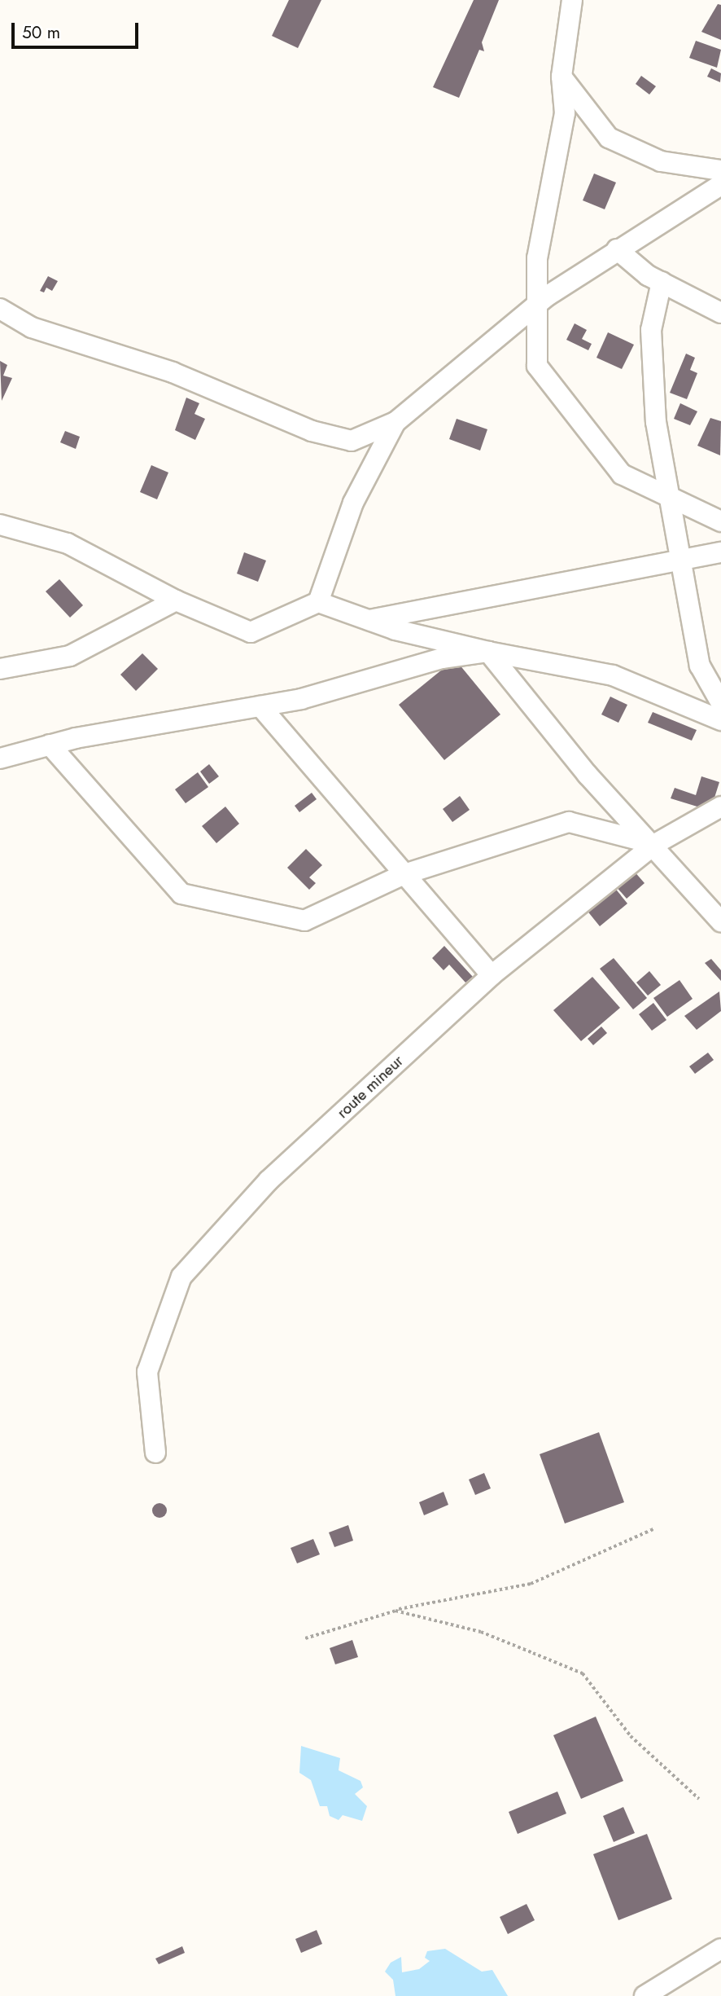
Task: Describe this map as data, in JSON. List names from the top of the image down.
{
  "streets": {
    "street": ["route mineur"]
  },
  "scale_bar": "50 m"
}
